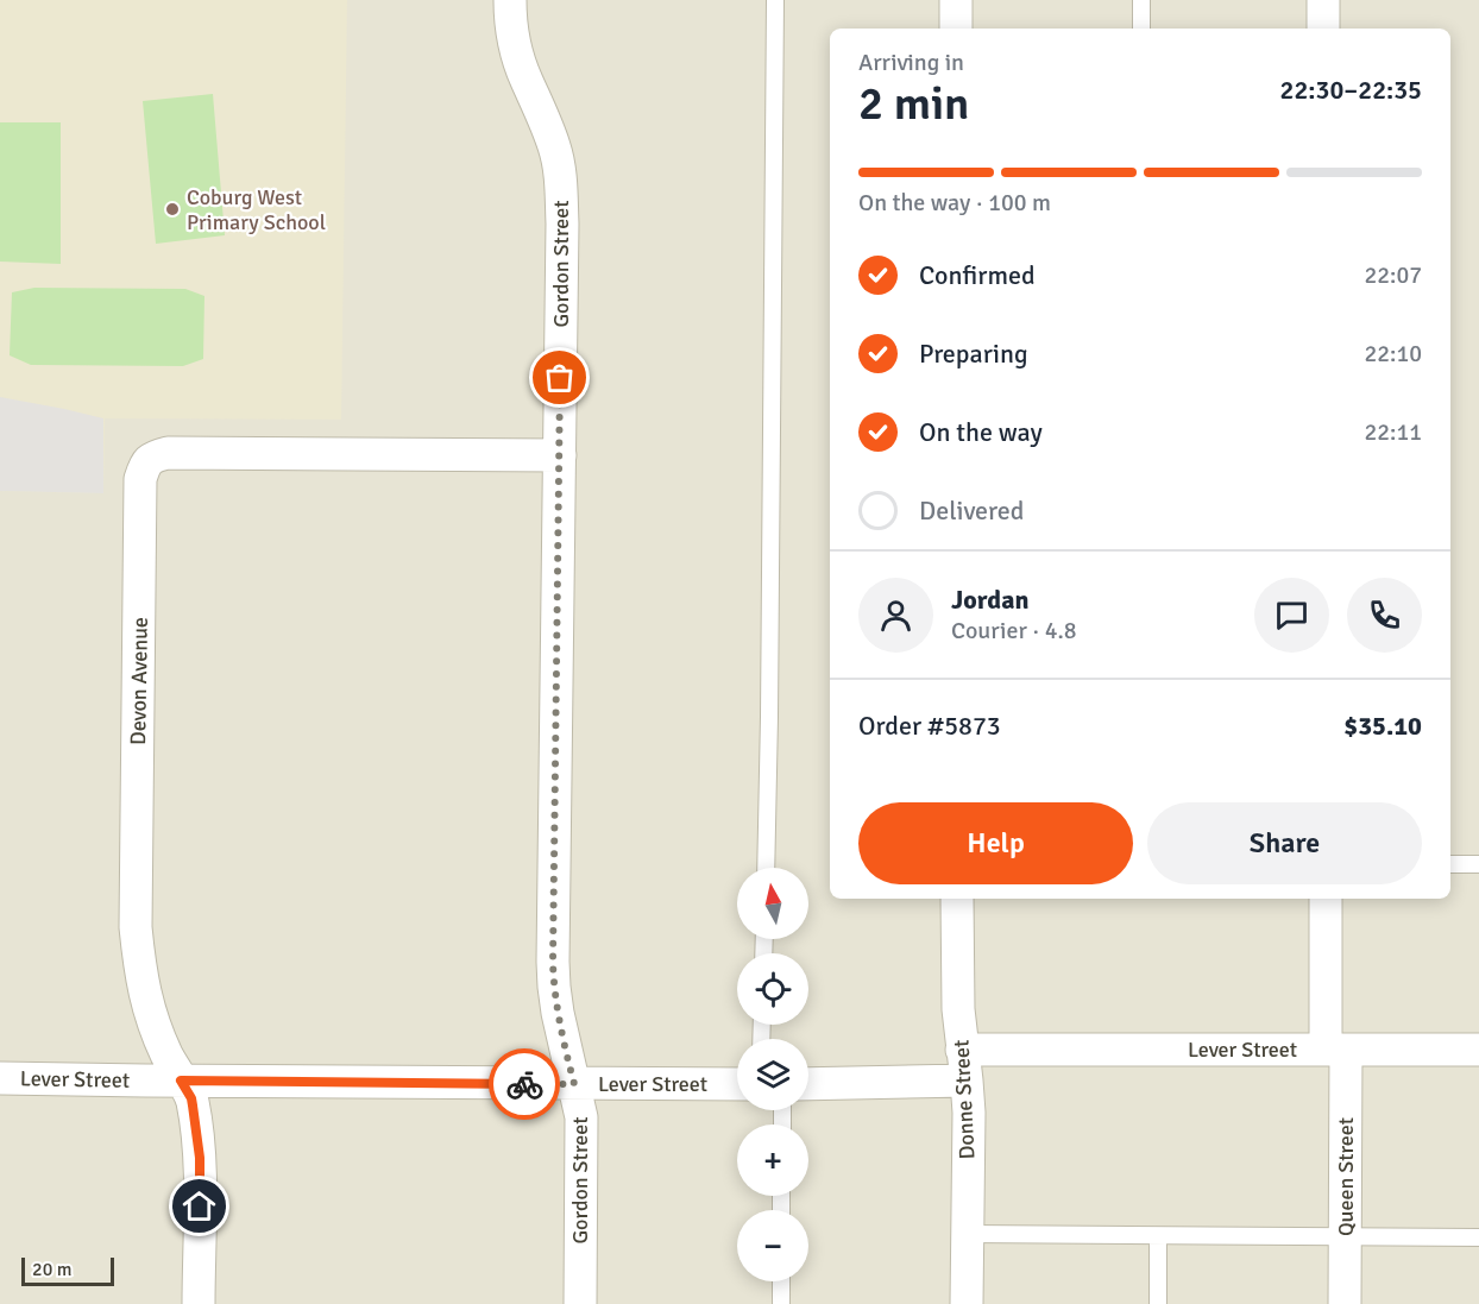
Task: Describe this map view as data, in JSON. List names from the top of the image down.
{
  "streets": {
    "street": [
      "Gordon Street",
      "Devon Avenue",
      "Lever Street",
      "Donne Street",
      "Queen Street"
    ]
  },
  "crossings": [
    ["Gordon Street", "Devon Avenue"],
    ["Gordon Street", "Lever Street"],
    ["Devon Avenue", "Lever Street"],
    ["Lever Street", "Donne Street"],
    ["Lever Street", "Queen Street"]
  ],
  "places": ["Coburg West Primary School"],
  "scale_bar": "20 m",
  "north": "top",
  "page": {
    "heading": ["2 min", "Arriving in", "22:30–22:35"],
    "panel": [
      "Jordan",
      "Courier · 4.8",
      "Order #5873",
      "$35.10"
    ],
    "bar": "On the way · 100 m",
    "list": [
      ["Confirmed", "22:07"],
      ["Preparing", "22:10"],
      ["On the way", "22:11"],
      "Delivered"
    ],
    "buttons": ["Help", "Share"],
    "map_buttons": ["+", "−"],
    "scale": "20 m"
  }
}
